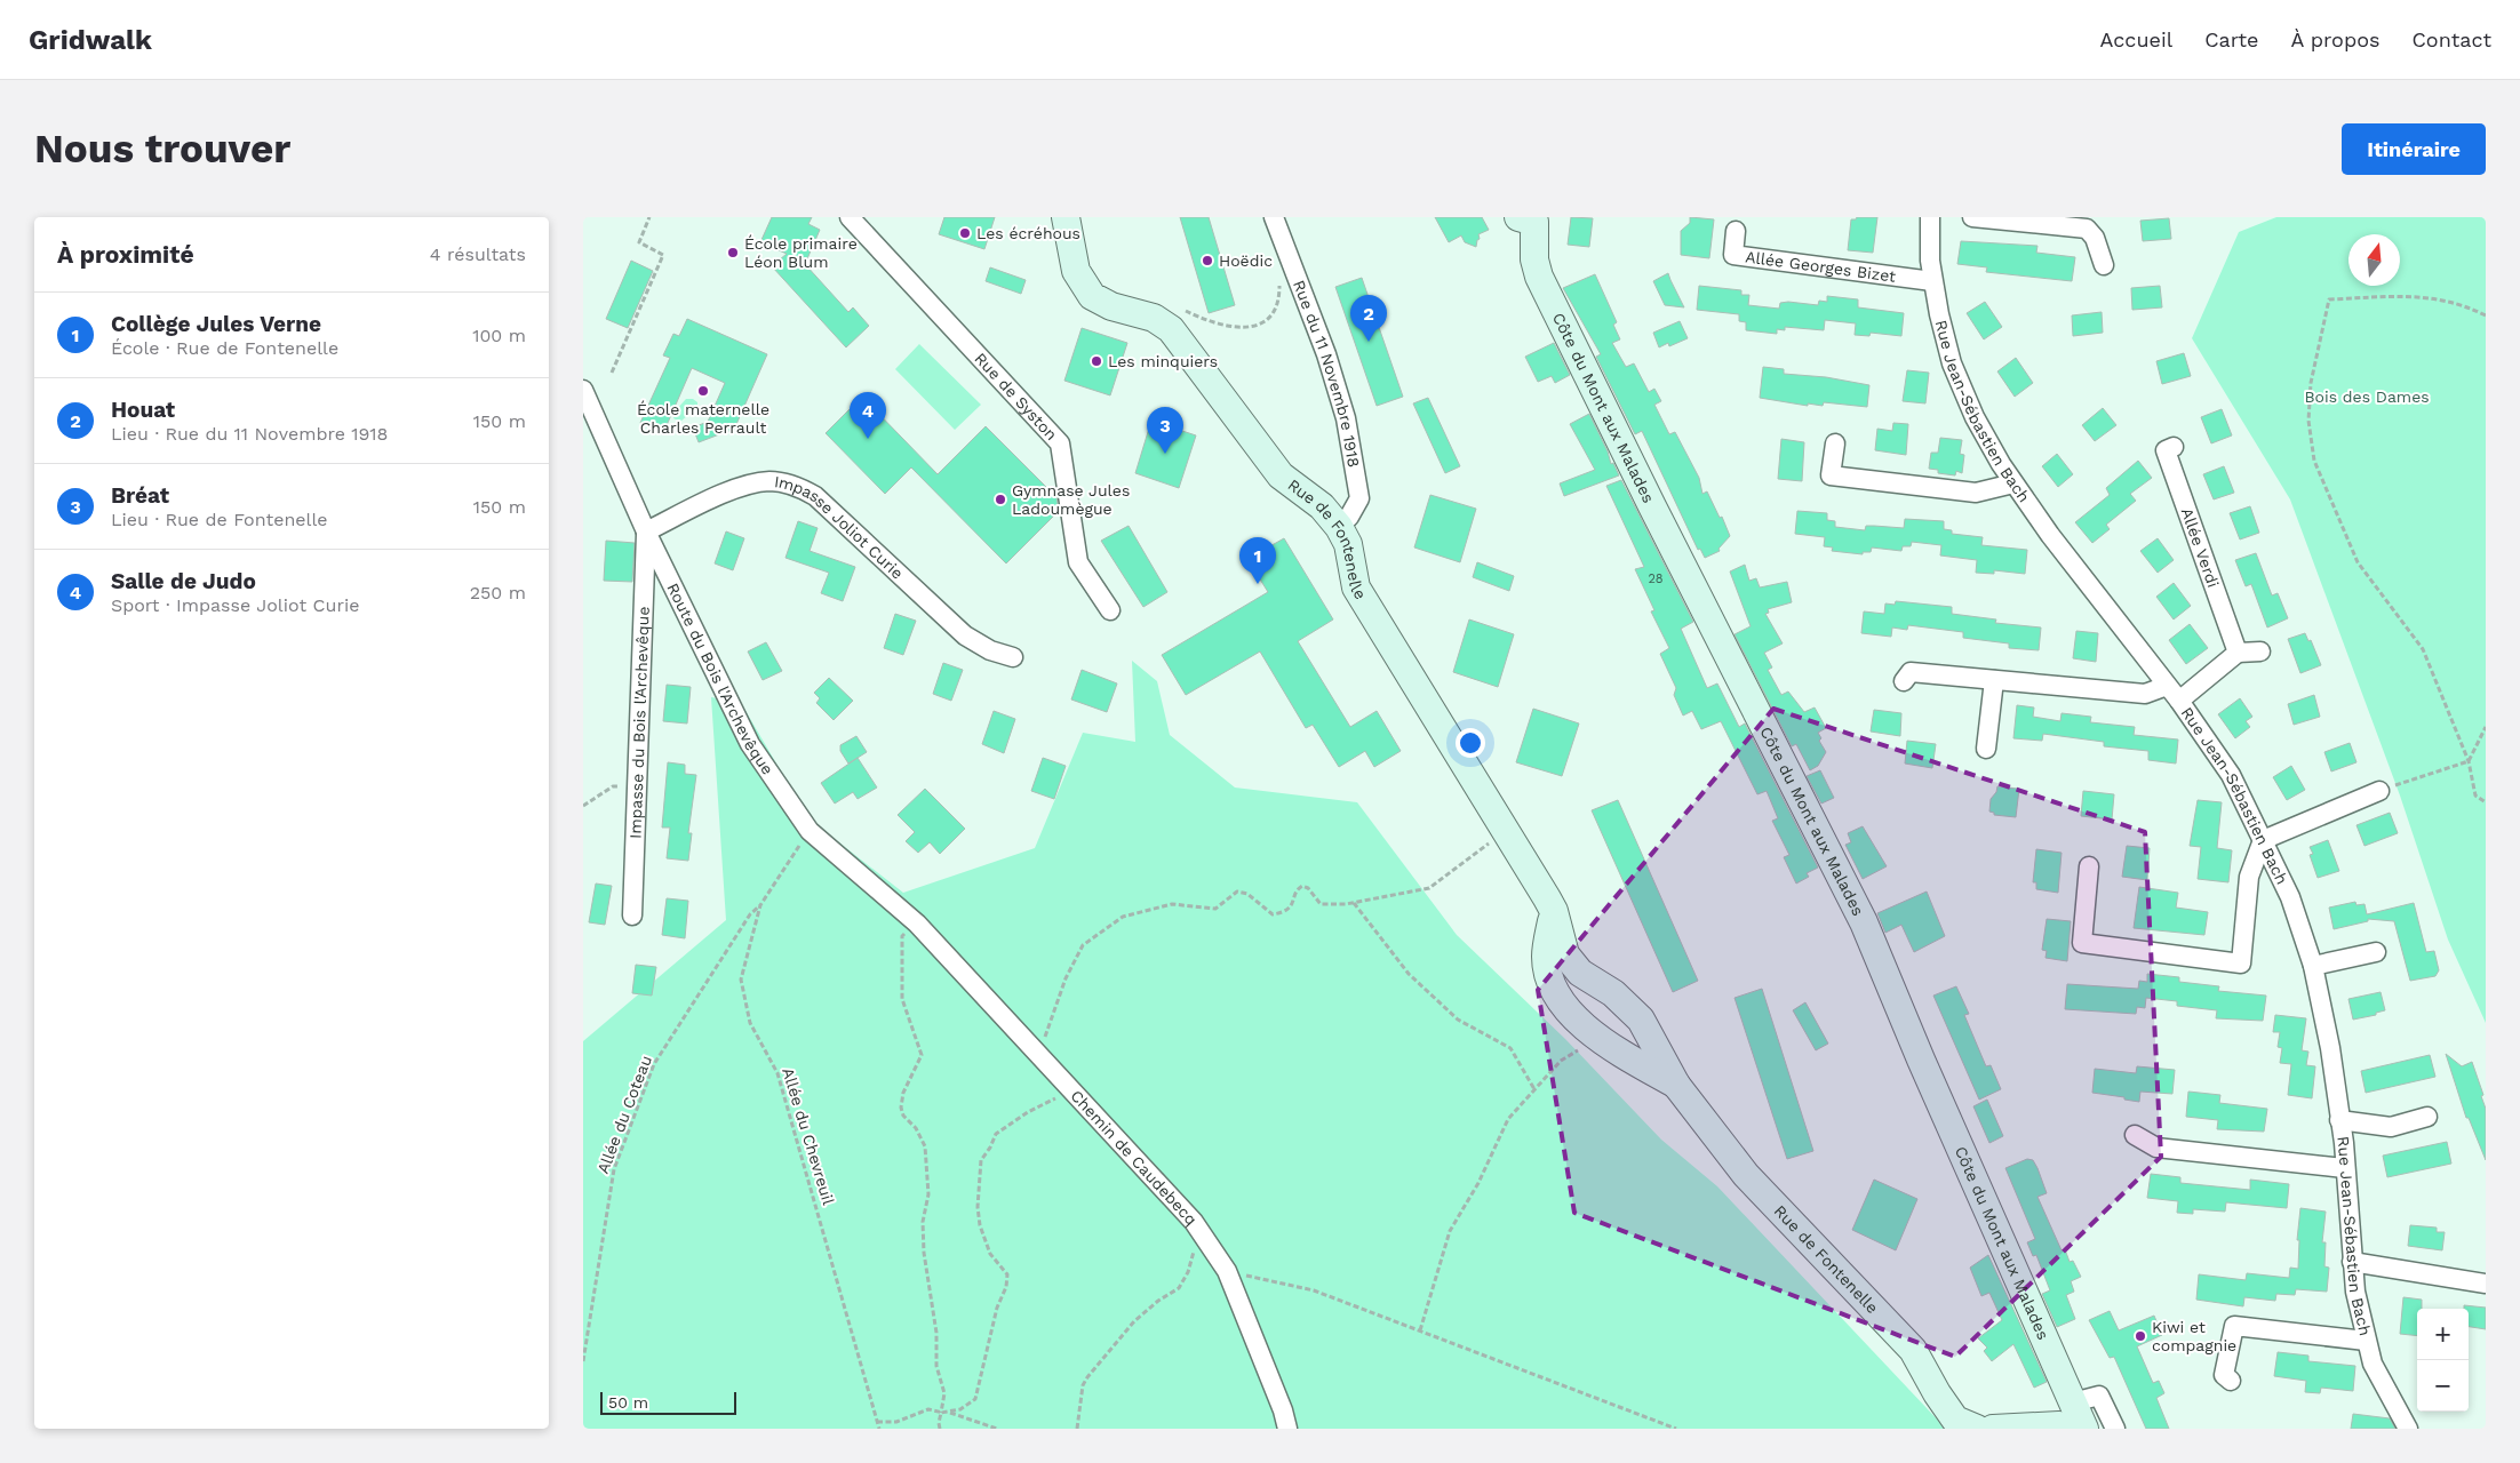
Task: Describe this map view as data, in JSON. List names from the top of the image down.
{
  "streets": {
    "street": [
      "Allée Georges Bizet",
      "Rue du 11 Novembre 1918",
      "Rue de Syston",
      "Côte du Mont aux Malades",
      "Rue Jean-Sébastien Bach",
      "Impasse Joliot Curie",
      "Rue de Fontenelle",
      "Allée Verdi",
      "Route du Bois l'Archevêque",
      "Impasse du Bois l'Archevêque",
      "Chemin de Caudebecq"
    ],
    "path": ["Allée du Coteau", "Allée du Chevreuil"]
  },
  "crossings": [
    ["Allée Georges Bizet", "Rue Jean-Sébastien Bach"],
    ["Rue du 11 Novembre 1918", "Rue de Fontenelle"],
    ["Impasse Joliot Curie", "Route du Bois l'Archevêque"],
    ["Impasse Joliot Curie", "Impasse du Bois l'Archevêque"],
    ["Route du Bois l'Archevêque", "Impasse du Bois l'Archevêque"],
    ["Route du Bois l'Archevêque", "Allée du Chevreuil"],
    ["Route du Bois l'Archevêque", "Chemin de Caudebecq"],
    ["Allée du Coteau", "Allée du Chevreuil"]
  ],
  "parks": ["Bois des Dames"],
  "places": [
    "Les écréhous",
    "École primaire Léon Blum",
    "Hoëdic",
    "Les minquiers",
    "École maternelle Charles Perrault",
    "Gymnase Jules Ladoumègue",
    "Kiwi et compagnie"
  ],
  "house_numbers": ["28"],
  "scale_bar": "50 m",
  "north": "top",
  "page": {
    "header": "Gridwalk",
    "nav": [
      "Accueil",
      "Carte",
      "À propos",
      "Contact"
    ],
    "buttons": "Itinéraire",
    "title": "Nous trouver",
    "heading": ["À proximité", "4 résultats"],
    "list": [
      {
        "mark": "1",
        "name": "Collège Jules Verne",
        "note": "École · Rue de Fontenelle",
        "value": "100 m"
      },
      {
        "mark": "2",
        "name": "Houat",
        "note": "Lieu · Rue du 11 Novembre 1918",
        "value": "150 m"
      },
      {
        "mark": "3",
        "name": "Bréat",
        "note": "Lieu · Rue de Fontenelle",
        "value": "150 m"
      },
      {
        "mark": "4",
        "name": "Salle de Judo",
        "note": "Sport · Impasse Joliot Curie",
        "value": "250 m"
      }
    ],
    "pins": [
      "2",
      "4",
      "3",
      "1"
    ],
    "map_buttons": ["+", "−"],
    "scale": "50 m"
  }
}
